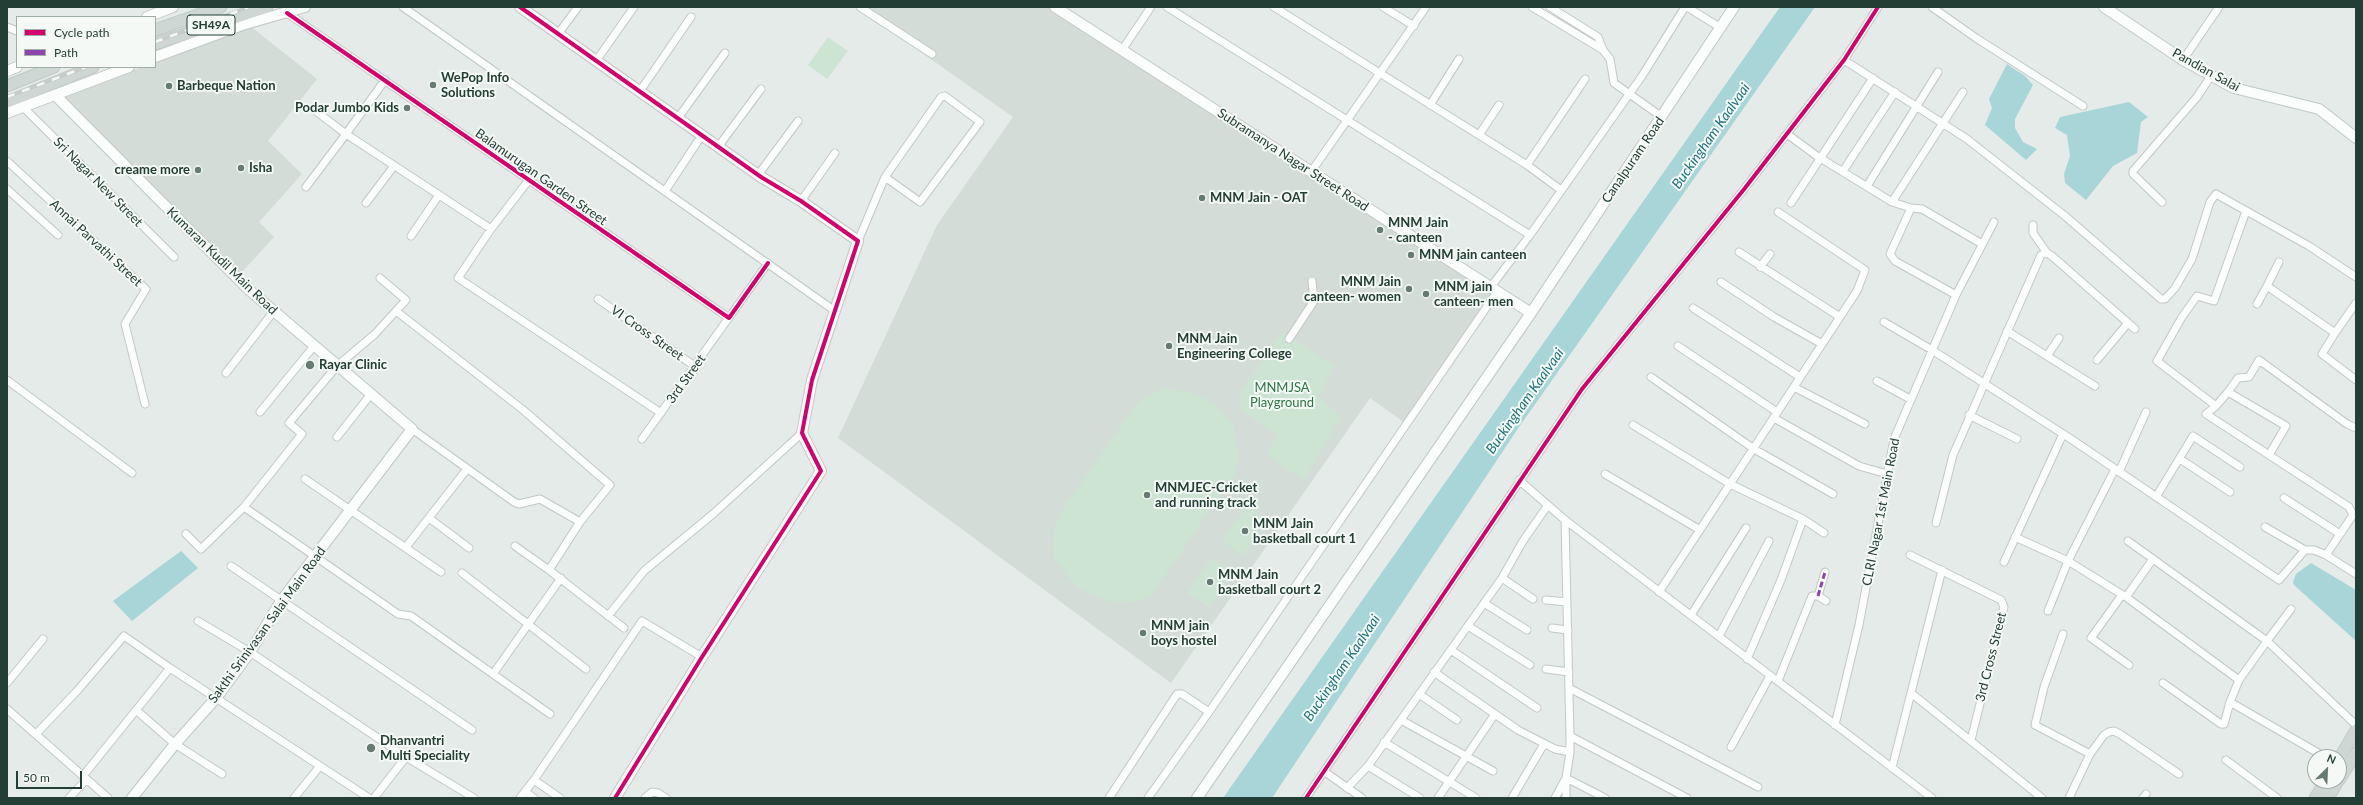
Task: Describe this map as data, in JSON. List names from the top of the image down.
{
  "streets": {
    "main road": ["SH49A"],
    "street": [
      "Pandian Salai",
      "Subramanya Nagar Street Road",
      "Canalpuram Road",
      "Balamurugan Garden Street",
      "Sri Nagar New Street",
      "Annai Parvathi Street",
      "Kumaran Kudil Main Road",
      "VI Cross Street",
      "3rd Street",
      "CLRI Nagar 1st Main Road",
      "Sakthi Srinivasan Salai Main Road",
      "3rd Cross Street"
    ]
  },
  "crossings": [
    ["Subramanya Nagar Street Road", "Canalpuram Road"],
    ["Balamurugan Garden Street", "3rd Street"],
    ["Kumaran Kudil Main Road", "Sakthi Srinivasan Salai Main Road"],
    ["VI Cross Street", "3rd Street"]
  ],
  "water": ["Buckingham Kaalvaai"],
  "parks": ["MNMJSA Playground"],
  "places": [
    "WePop Info Solutions",
    "Barbeque Nation",
    "Podar Jumbo Kids",
    "Isha",
    "creame more",
    "MNM Jain - OAT",
    "MNM Jain - canteen",
    "MNM jain canteen",
    "MNM Jain canteen- women",
    "MNM jain canteen- men",
    "MNM Jain Engineering College",
    "Rayar Clinic",
    "MNMJEC-Cricket and running track",
    "MNM Jain basketball court 1",
    "MNM Jain basketball court 2",
    "MNM jain boys hostel",
    "Dhanvantri Multi Speciality"
  ],
  "legend": ["Cycle path", "Path"],
  "scale_bar": "50 m",
  "north": "top right"
}
